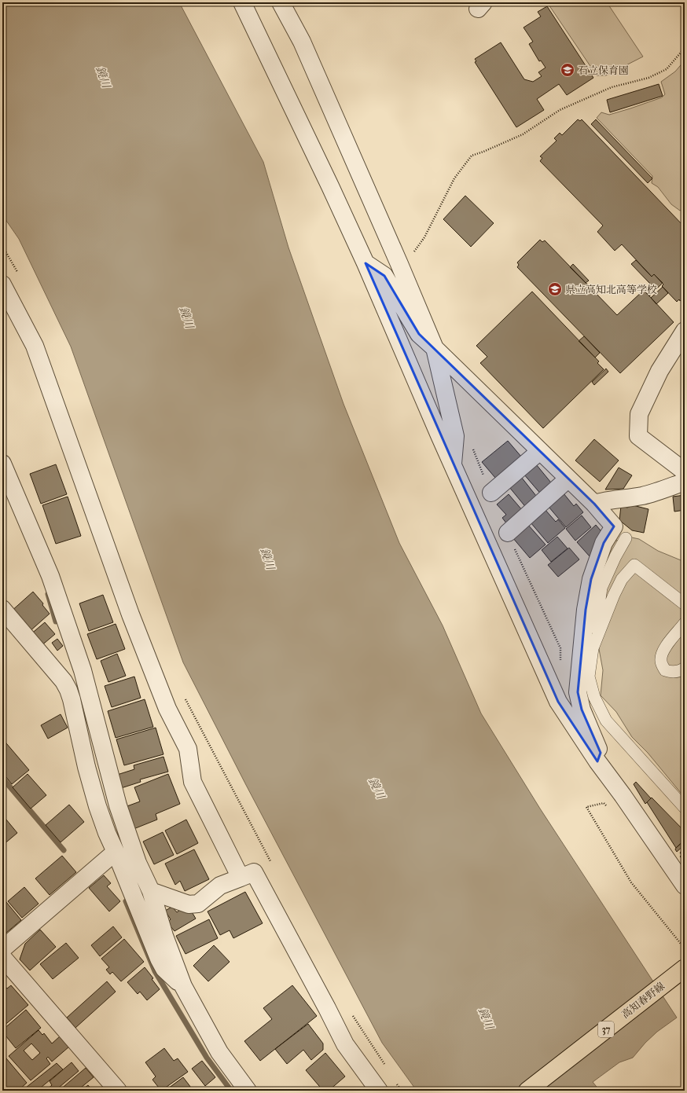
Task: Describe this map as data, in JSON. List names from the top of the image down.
{
  "streets": {
    "main road": ["高知春野線", "37"]
  },
  "water": ["鏡川"],
  "places": {
    "school or university": ["石立保育園", "県立高知北高等学校"]
  }
}
